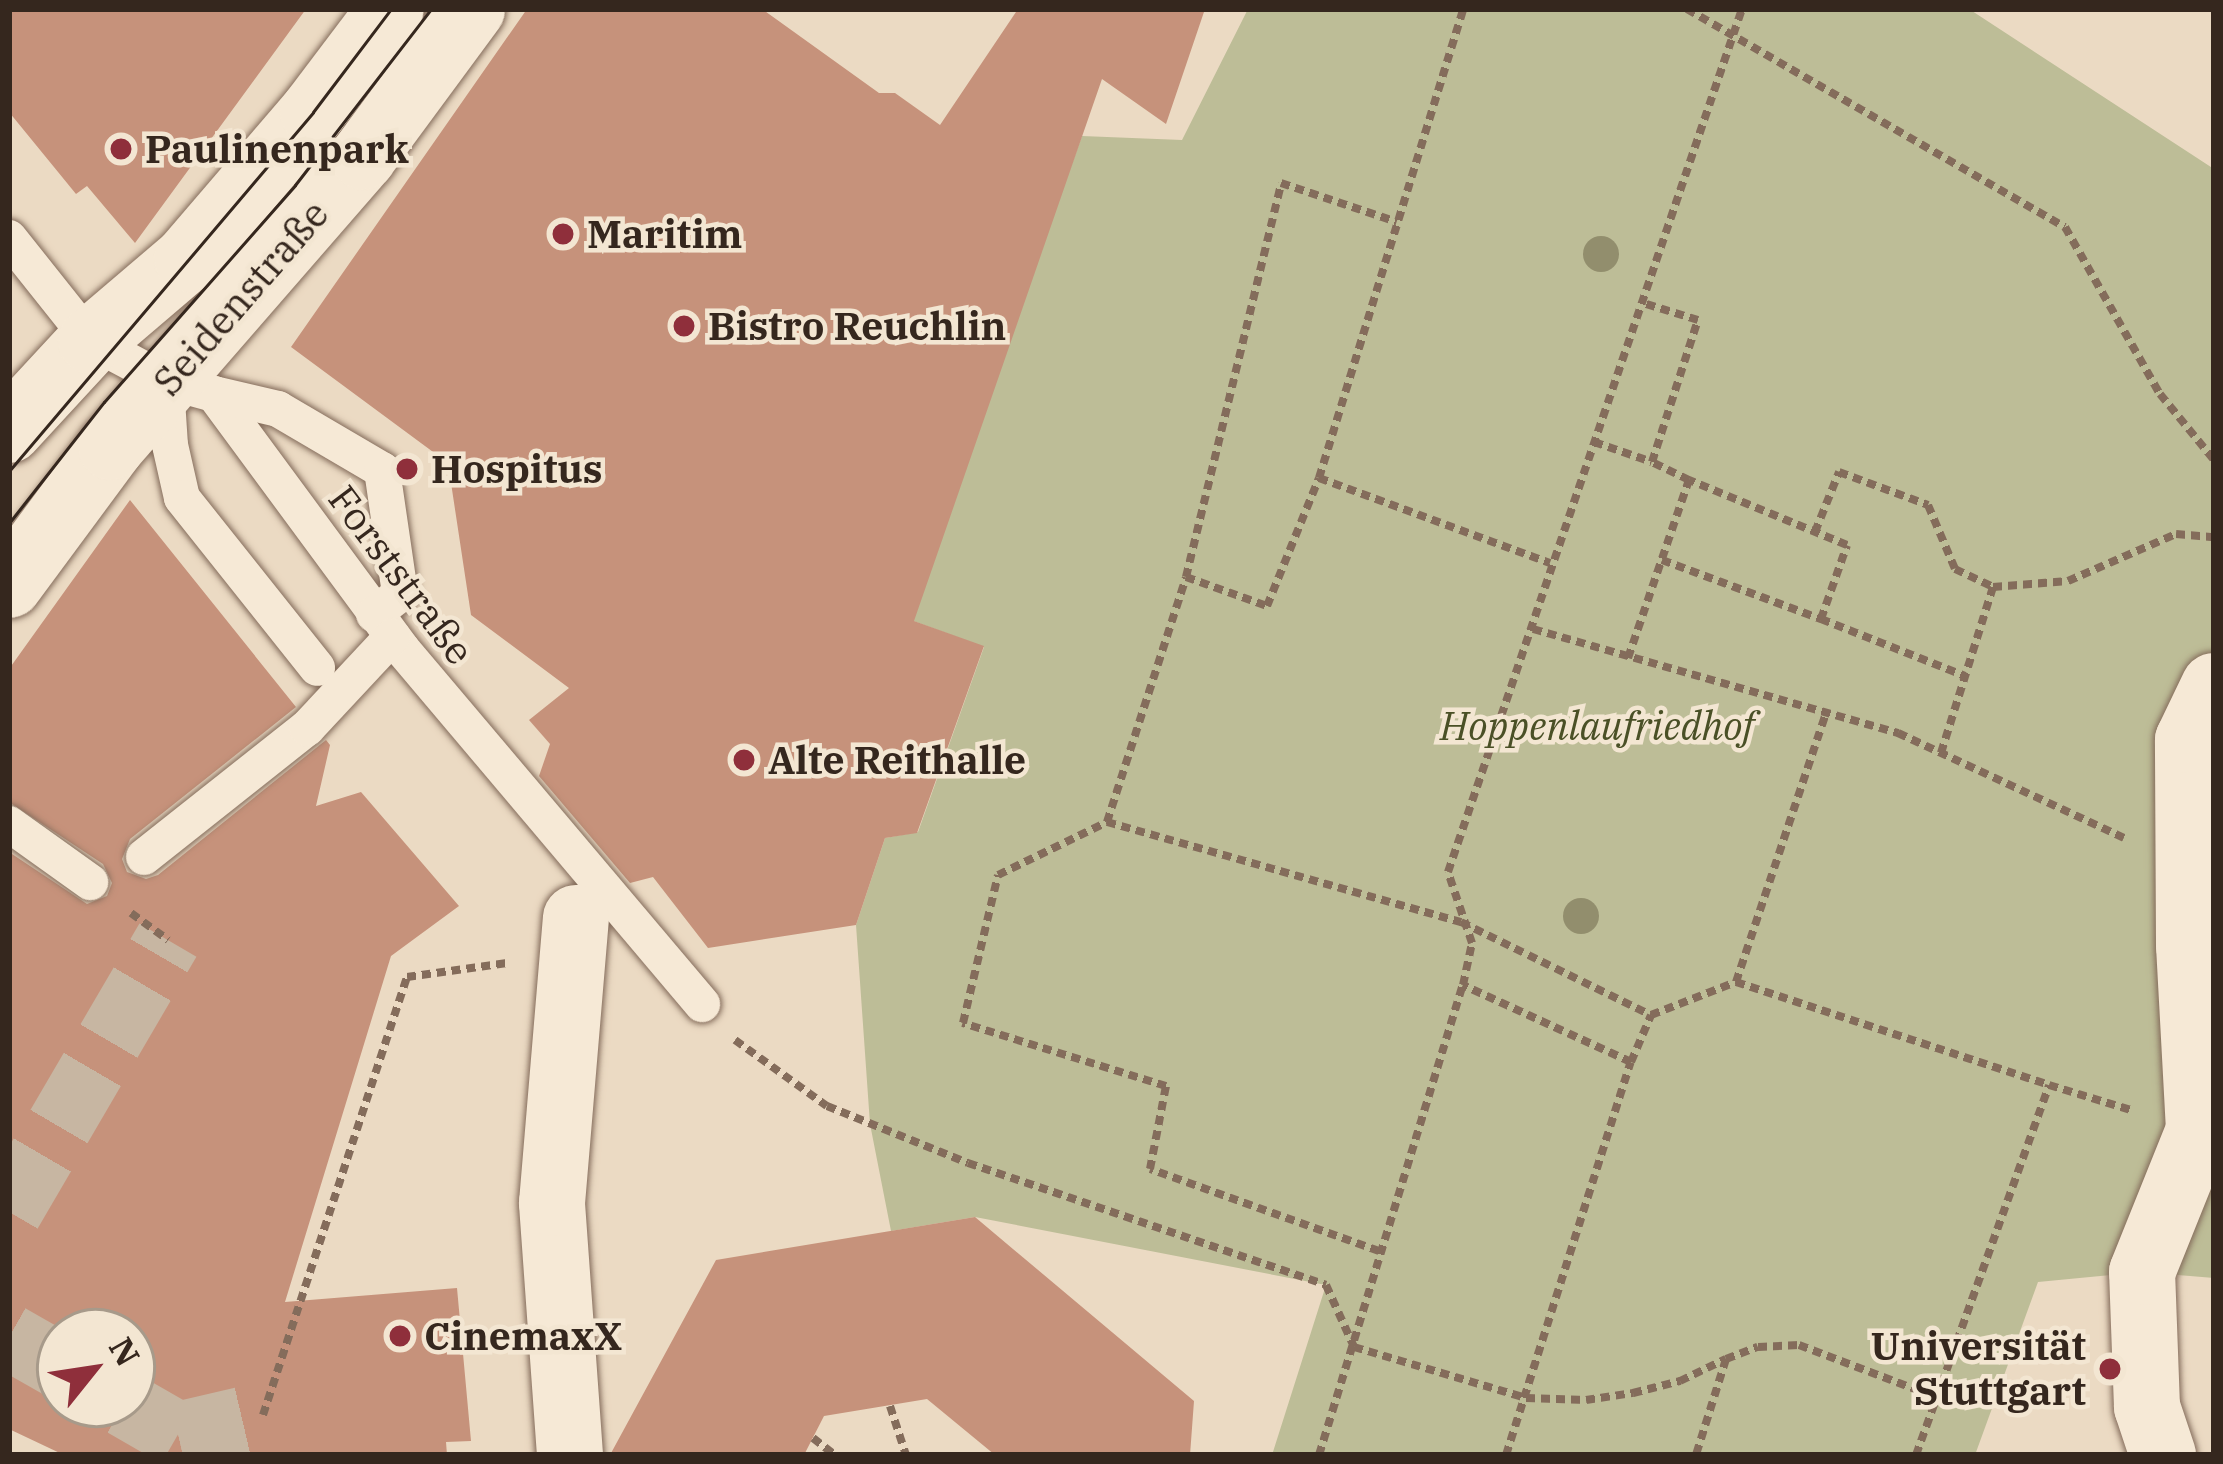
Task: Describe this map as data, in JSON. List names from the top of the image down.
{
  "streets": {
    "street": ["Seidenstraße"],
    "lane": ["Forststraße"]
  },
  "crossings": [
    ["Seidenstraße", "Forststraße"]
  ],
  "parks": ["Hoppenlaufriedhof"],
  "places": [
    "Paulinenpark",
    "Maritim",
    "Bistro Reuchlin",
    "Hospitus",
    "Alte Reithalle",
    "CinemaxX",
    "Universität Stuttgart"
  ],
  "north": "top right"
}
